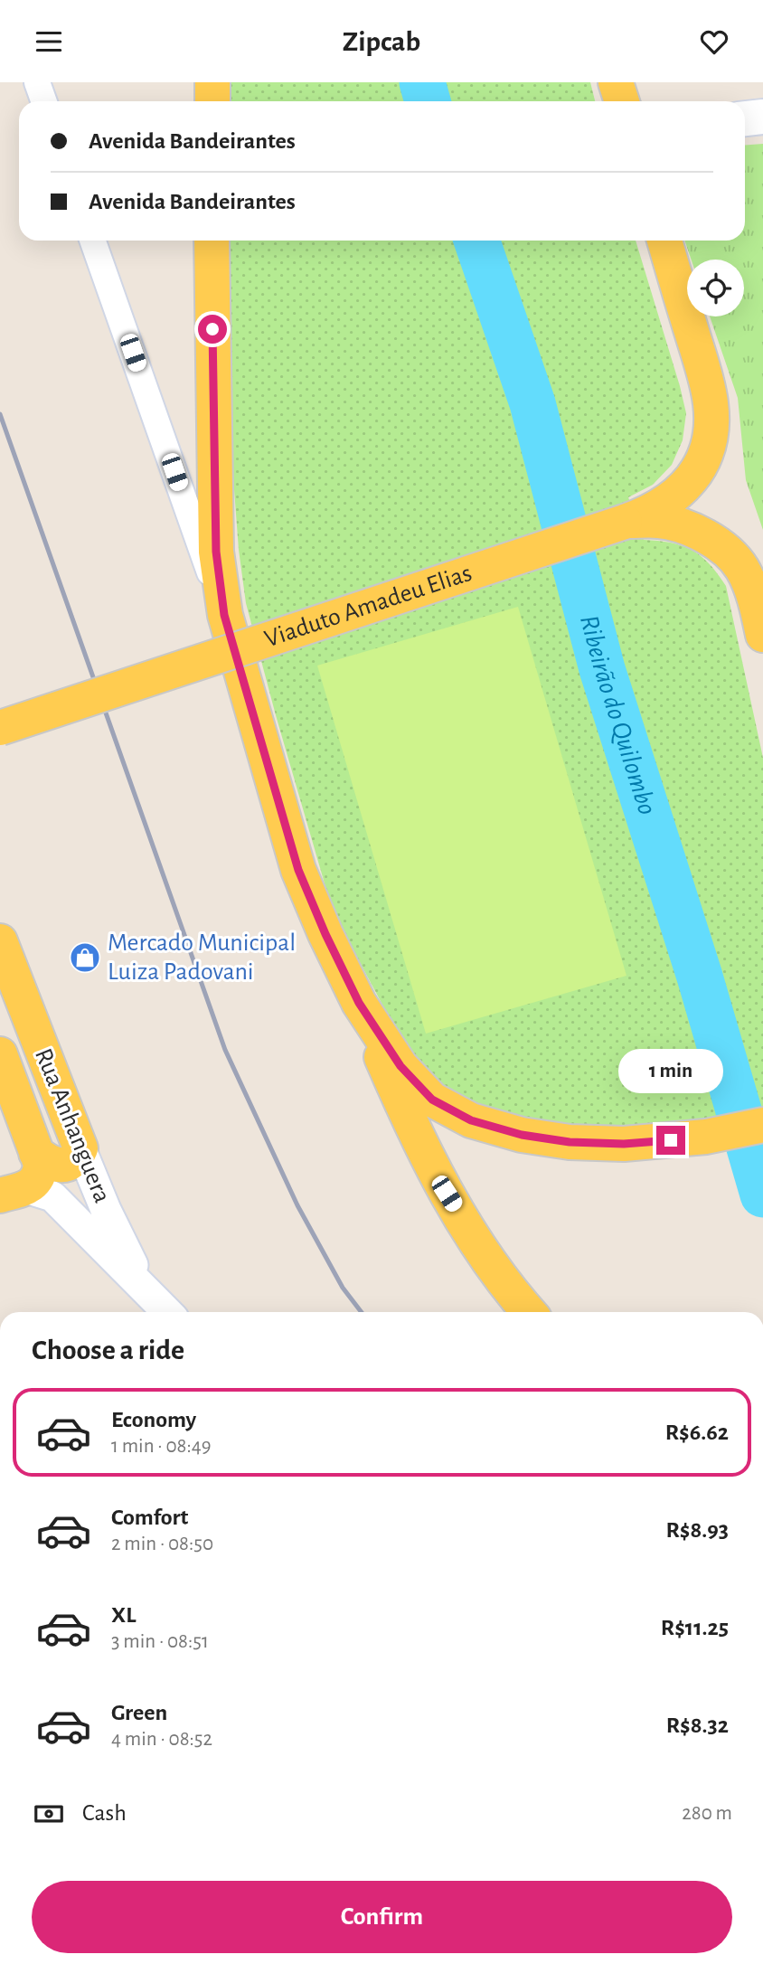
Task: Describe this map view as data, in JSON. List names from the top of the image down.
{
  "streets": {
    "main road": ["Viaduto Amadeu Elias", "Rua Anhanguera"]
  },
  "water": ["Ribeirão do Quilombo"],
  "places": {
    "shop": ["Mercado Municipal Luiza Padovani"]
  },
  "page": {
    "header": "Zipcab",
    "banner": ["Avenida Bandeirantes", "Avenida Bandeirantes"],
    "bubble": "1 min",
    "heading": "Choose a ride",
    "list": [
      {
        "name": "Economy",
        "note": "1 min · 08:49",
        "value": "R$6.62"
      },
      {
        "name": "Comfort",
        "note": "2 min · 08:50",
        "value": "R$8.93"
      },
      {
        "name": "XL",
        "note": "3 min · 08:51",
        "value": "R$11.25"
      },
      {
        "name": "Green",
        "note": "4 min · 08:52",
        "value": "R$8.32"
      }
    ],
    "pay": ["Cash", "280 m"],
    "buttons": "Confirm"
  }
}
